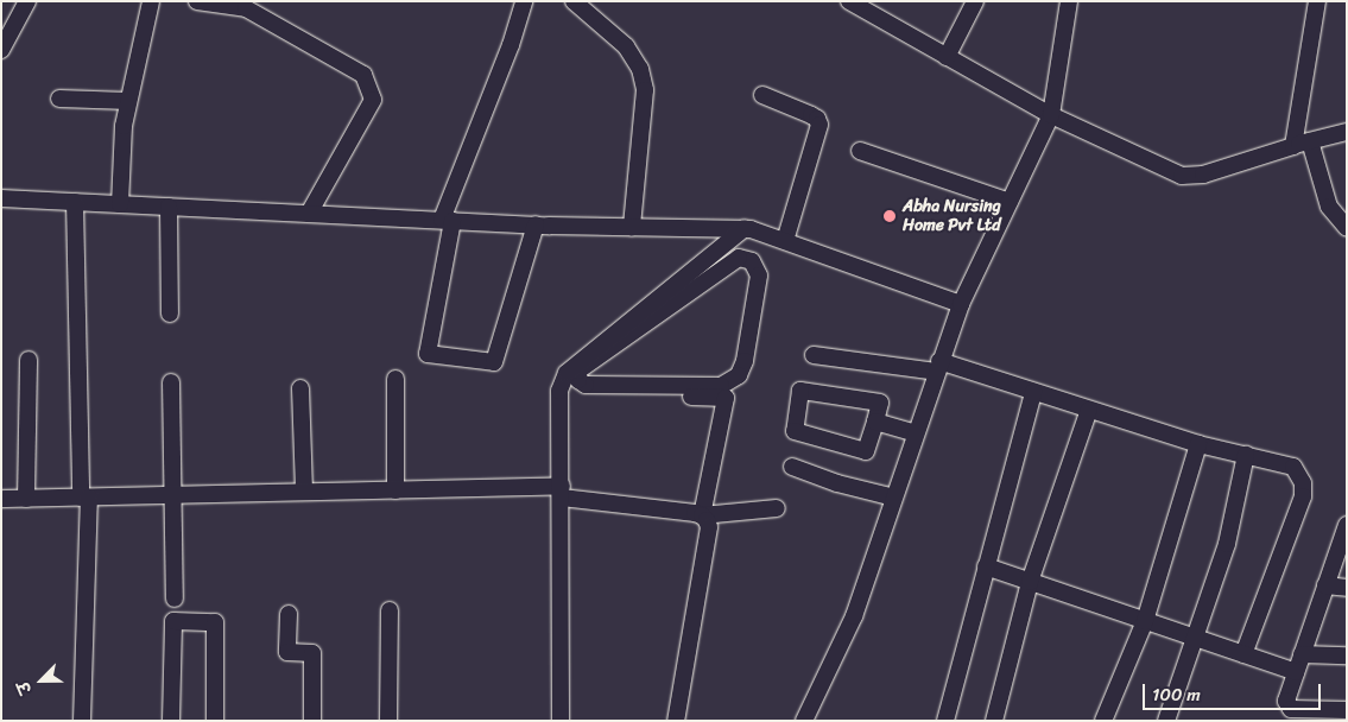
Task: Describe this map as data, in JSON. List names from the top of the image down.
{
  "places": ["Abha Nursing Home Pvt Ltd"],
  "scale_bar": "100 m",
  "north": "bottom left"
}
